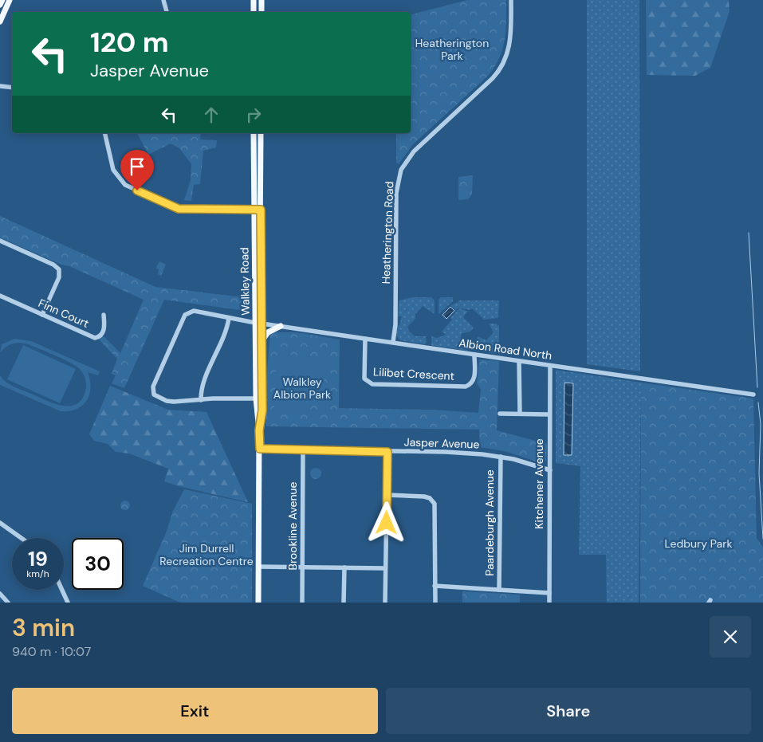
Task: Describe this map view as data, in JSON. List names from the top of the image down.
{
  "streets": {
    "main road": ["Walkley Road"],
    "street": [
      "Heatherington Road",
      "Finn Court",
      "Albion Road North",
      "Lilibet Crescent",
      "Jasper Avenue",
      "Kitchener Avenue",
      "Paardeburgh Avenue",
      "Brookline Avenue"
    ]
  },
  "crossings": [
    ["Heatherington Road", "Albion Road North"],
    ["Walkley Road", "Albion Road North"],
    ["Walkley Road", "Jasper Avenue"],
    ["Albion Road North", "Lilibet Crescent"],
    ["Albion Road North", "Kitchener Avenue"],
    ["Jasper Avenue", "Kitchener Avenue"],
    ["Jasper Avenue", "Paardeburgh Avenue"],
    ["Jasper Avenue", "Brookline Avenue"]
  ],
  "parks": [
    "Heatherington Park",
    "Walkley Albion Park",
    "Ledbury Park",
    "Jim Durrell Recreation Centre"
  ],
  "page": {
    "turn": ["120 m", "Jasper Avenue"],
    "speed": "19 km/h",
    "limit": "30",
    "heading": ["3 min", "940 m · 10:07"],
    "buttons": ["Exit", "Share"]
  }
}
